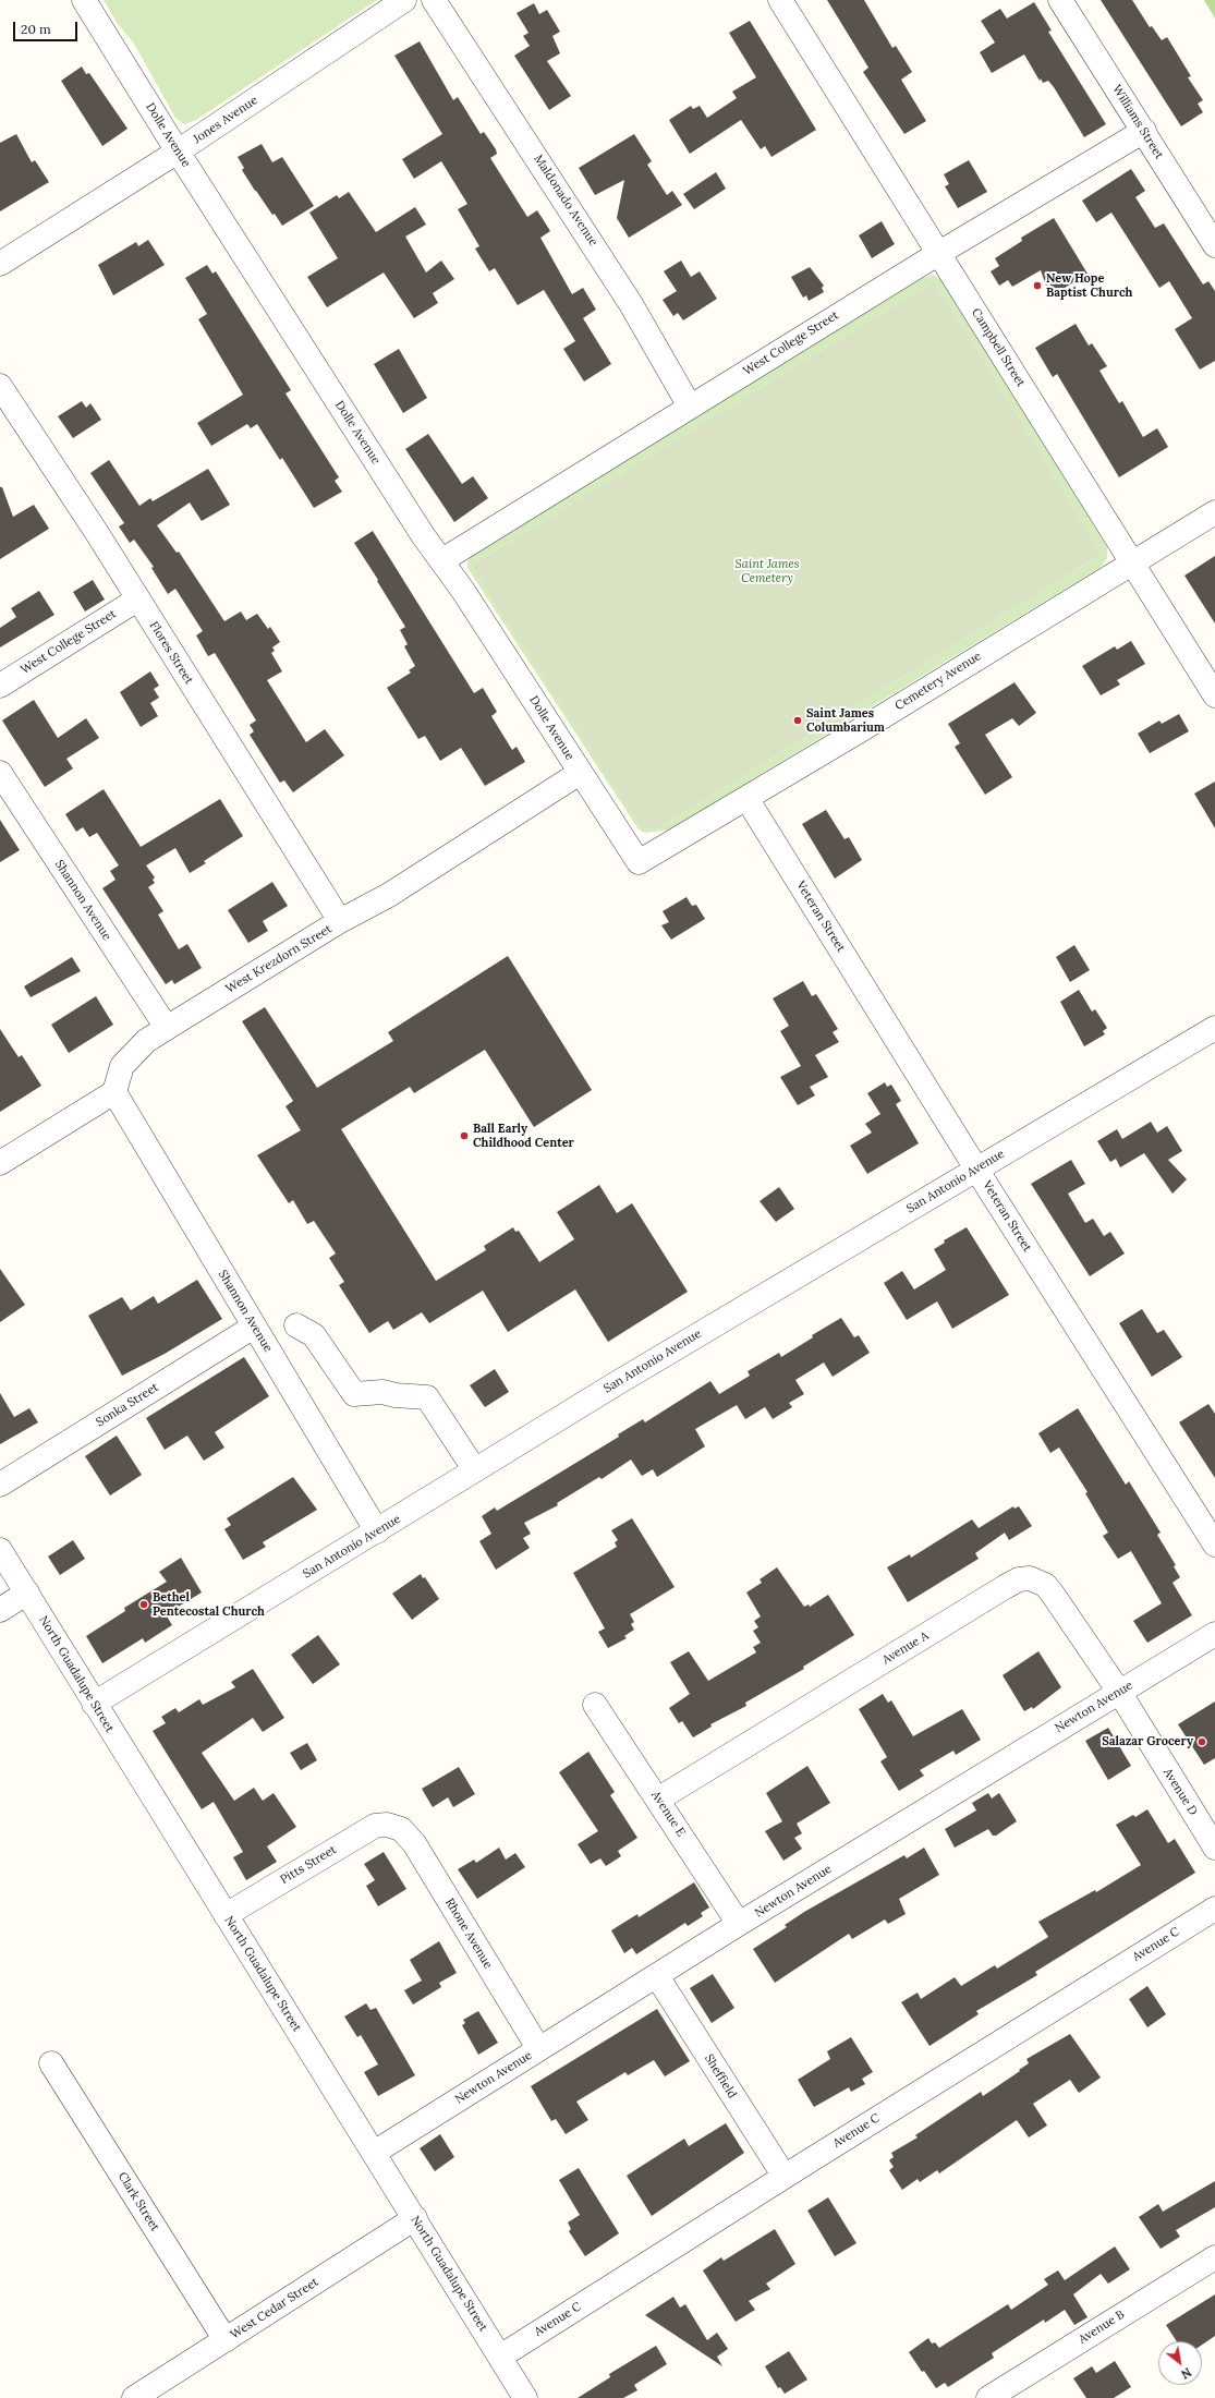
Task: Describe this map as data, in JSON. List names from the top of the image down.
{
  "streets": {
    "street": [
      "Jones Avenue",
      "Williams Street",
      "Dolle Avenue",
      "Maldonado Avenue",
      "West College Street",
      "Campbell Street",
      "Flores Street",
      "Cemetery Avenue",
      "Shannon Avenue",
      "Veteran Street",
      "West Krezdorn Street",
      "San Antonio Avenue",
      "Sonka Street",
      "Avenue A",
      "North Guadalupe Street",
      "Newton Avenue",
      "Avenue D",
      "Avenue E",
      "Pitts Street",
      "Rhone Avenue",
      "Avenue C",
      "Sheffield",
      "Clark Street",
      "West Cedar Street",
      "Avenue B"
    ]
  },
  "crossings": [
    ["Jones Avenue", "Dolle Avenue"],
    ["Williams Street", "West College Street"],
    ["Dolle Avenue", "West College Street"],
    ["Dolle Avenue", "Cemetery Avenue"],
    ["Dolle Avenue", "West Krezdorn Street"],
    ["Maldonado Avenue", "West College Street"],
    ["West College Street", "Campbell Street"],
    ["West College Street", "Flores Street"],
    ["Campbell Street", "Cemetery Avenue"],
    ["Flores Street", "West Krezdorn Street"],
    ["Cemetery Avenue", "Veteran Street"],
    ["Shannon Avenue", "West Krezdorn Street"],
    ["Shannon Avenue", "San Antonio Avenue"],
    ["Shannon Avenue", "Sonka Street"],
    ["Veteran Street", "San Antonio Avenue"],
    ["San Antonio Avenue", "North Guadalupe Street"],
    ["Avenue A", "Newton Avenue"],
    ["Avenue A", "Avenue D"],
    ["Avenue A", "Avenue E"],
    ["North Guadalupe Street", "Newton Avenue"],
    ["North Guadalupe Street", "Pitts Street"],
    ["North Guadalupe Street", "Avenue C"],
    ["North Guadalupe Street", "West Cedar Street"],
    ["Newton Avenue", "Avenue D"],
    ["Newton Avenue", "Avenue E"],
    ["Newton Avenue", "Rhone Avenue"],
    ["Newton Avenue", "Sheffield"],
    ["Pitts Street", "Rhone Avenue"],
    ["Avenue C", "Sheffield"],
    ["Clark Street", "West Cedar Street"]
  ],
  "parks": ["Saint James Cemetery"],
  "places": [
    "New Hope Baptist Church",
    "Saint James Columbarium",
    "Ball Early Childhood Center",
    "Bethel Pentecostal Church",
    "Salazar Grocery"
  ],
  "scale_bar": "20 m",
  "north": "bottom right"
}
